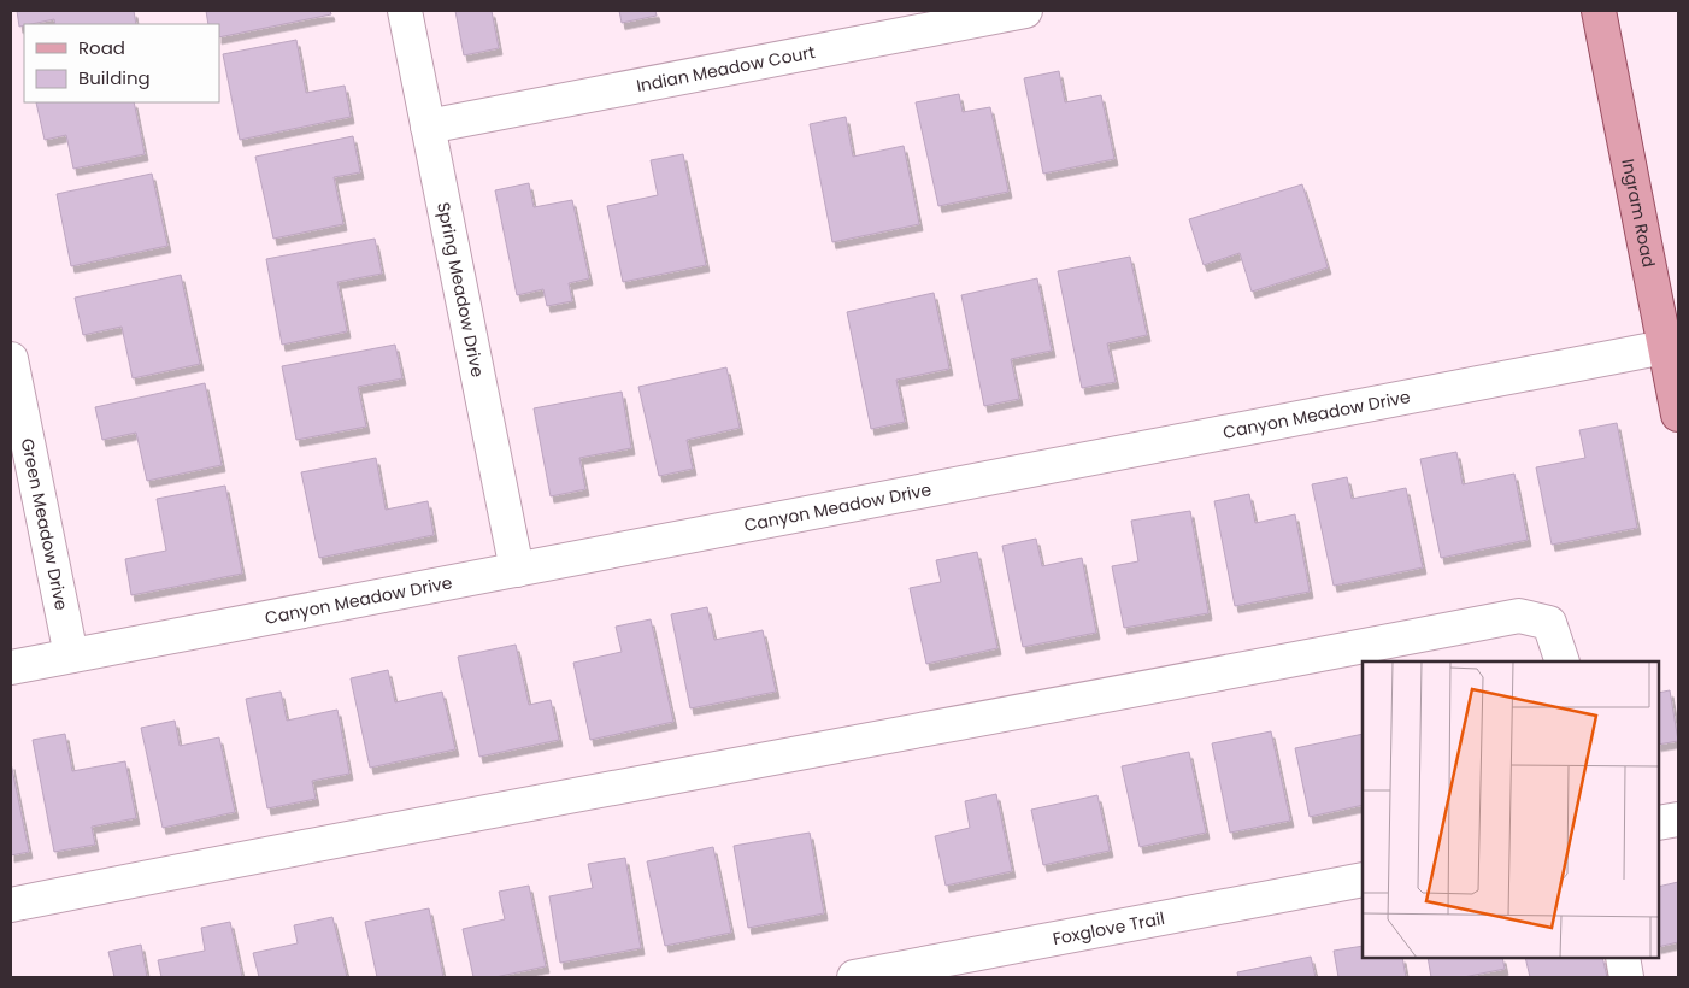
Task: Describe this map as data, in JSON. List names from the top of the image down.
{
  "streets": {
    "main road": ["Ingram Road"],
    "street": [
      "Indian Meadow Court",
      "Spring Meadow Drive",
      "Canyon Meadow Drive",
      "Green Meadow Drive",
      "Foxglove Trail"
    ]
  },
  "crossings": [
    ["Indian Meadow Court", "Spring Meadow Drive"],
    ["Ingram Road", "Canyon Meadow Drive"],
    ["Spring Meadow Drive", "Canyon Meadow Drive"],
    ["Canyon Meadow Drive", "Green Meadow Drive"]
  ],
  "legend": ["Road", "Building"]
}
